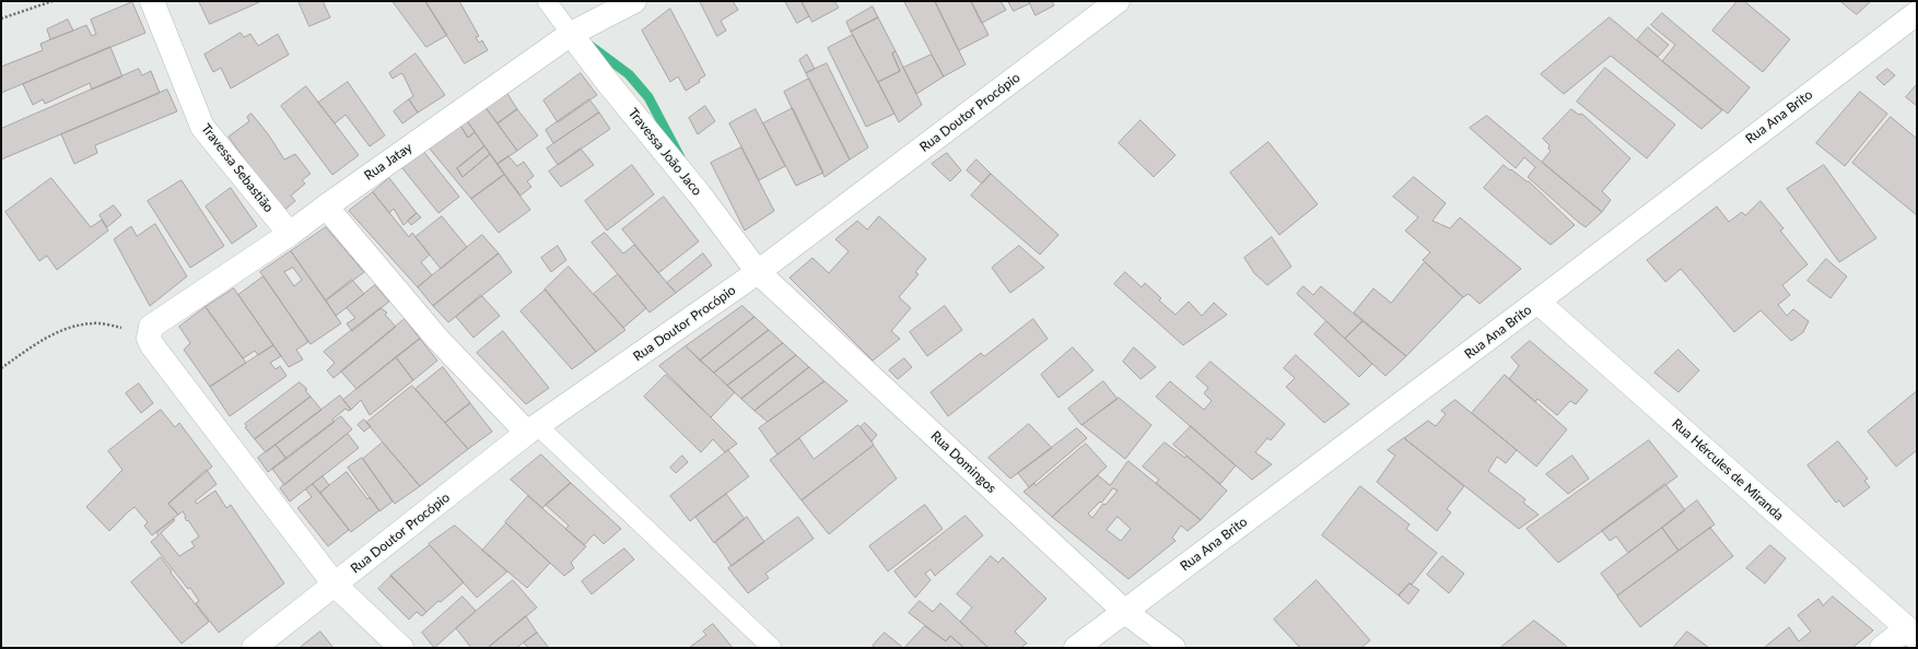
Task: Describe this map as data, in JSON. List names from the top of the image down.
{
  "streets": {
    "street": [
      "Rua Doutor Procópio",
      "Rua Ana Brito",
      "Travessa João Jaco",
      "Rua Jatay",
      "Travessa Sebastião",
      "Rua Domingos",
      "Rua Hércules de Miranda"
    ]
  },
  "crossings": [
    ["Rua Doutor Procópio", "Travessa João Jaco"],
    ["Rua Doutor Procópio", "Rua Domingos"],
    ["Rua Ana Brito", "Rua Domingos"],
    ["Rua Ana Brito", "Rua Hércules de Miranda"],
    ["Travessa João Jaco", "Rua Jatay"],
    ["Travessa João Jaco", "Rua Domingos"],
    ["Rua Jatay", "Travessa Sebastião"]
  ]
}
